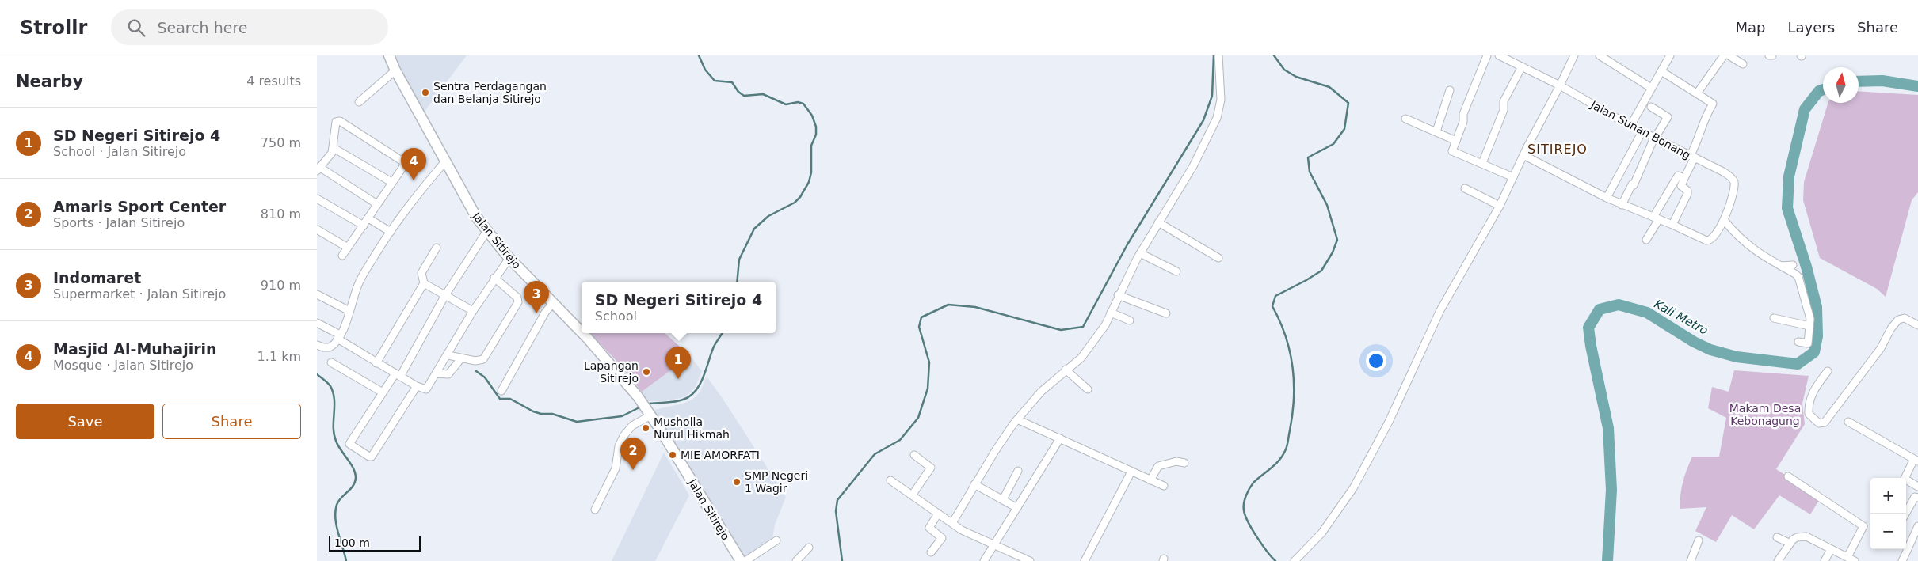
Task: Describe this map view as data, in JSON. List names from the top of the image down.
{
  "streets": {
    "main road": ["Jalan Sitirejo"],
    "street": ["Jalan Sunan Bonang"]
  },
  "districts": ["SITIREJO"],
  "water": ["Kali Metro"],
  "parks": ["Makam Desa Kebonagung"],
  "places": [
    "Sentra Perdagangan dan Belanja Sitirejo",
    "Lapangan Sitirejo",
    "Musholla Nurul Hikmah",
    "MIE AMORFATI",
    "SMP Negeri 1 Wagir"
  ],
  "scale_bar": "100 m",
  "north": "top",
  "page": {
    "header": "Strollr",
    "search": "Search here",
    "nav": ["Map", "Layers", "Share"],
    "heading": ["Nearby", "4 results"],
    "list": [
      {
        "mark": "1",
        "name": "SD Negeri Sitirejo 4",
        "note": "School · Jalan Sitirejo",
        "value": "750 m"
      },
      {
        "mark": "2",
        "name": "Amaris Sport Center",
        "note": "Sports · Jalan Sitirejo",
        "value": "810 m"
      },
      {
        "mark": "3",
        "name": "Indomaret",
        "note": "Supermarket · Jalan Sitirejo",
        "value": "910 m"
      },
      {
        "mark": "4",
        "name": "Masjid Al-Muhajirin",
        "note": "Mosque · Jalan Sitirejo",
        "value": "1.1 km"
      }
    ],
    "pins": [
      "4",
      "3",
      "1",
      "2"
    ],
    "popup": ["SD Negeri Sitirejo 4", "School"],
    "buttons": ["Save", "Share"],
    "map_buttons": ["+", "−"],
    "scale": "100 m"
  }
}
